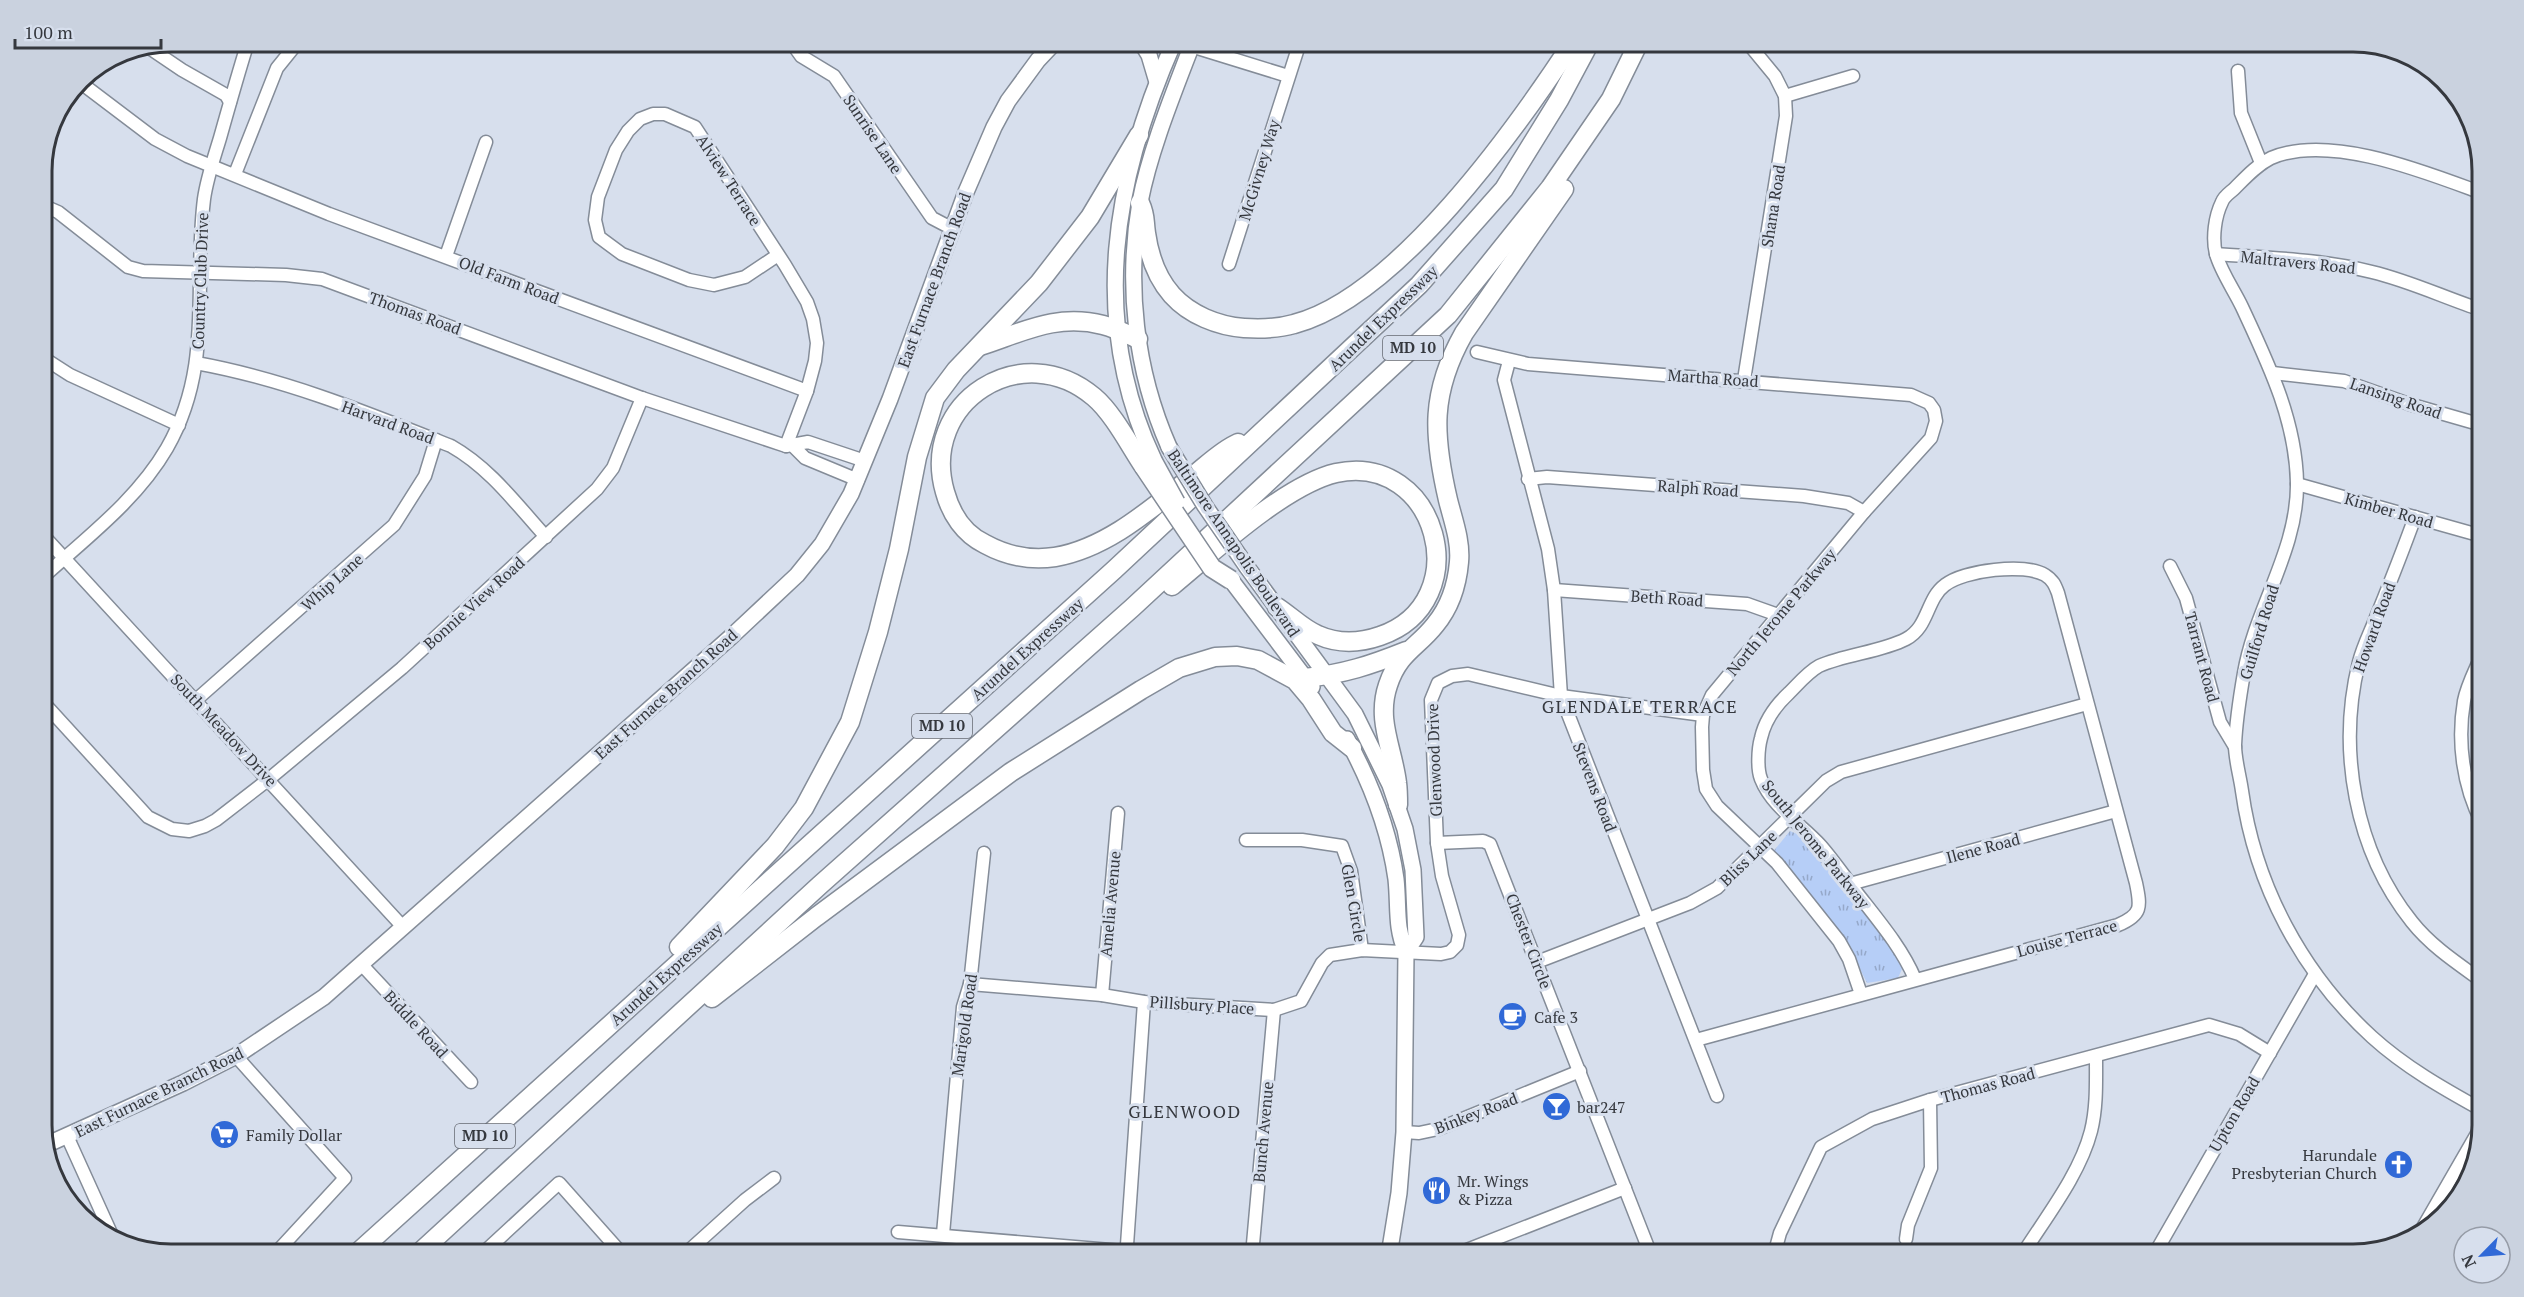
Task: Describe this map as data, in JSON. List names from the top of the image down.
{
  "streets": {
    "highway": ["Arundel Expressway", "MD 10"],
    "main road": ["East Furnace Branch Road", "Baltimore Annapolis Boulevard"],
    "street": [
      "Sunrise Lane",
      "McGivney Way",
      "Alview Terrace",
      "Shana Road",
      "Maltravers Road",
      "Old Farm Road",
      "Country Club Drive",
      "Thomas Road",
      "Martha Road",
      "Lansing Road",
      "Harvard Road",
      "Ralph Road",
      "Kimber Road",
      "Whip Lane",
      "Beth Road",
      "Bonnie View Road",
      "North Jerome Parkway",
      "Howard Road",
      "Guilford Road",
      "Tarrant Road",
      "South Meadow Drive",
      "Glenwood Drive",
      "Stevens Road",
      "South Jerome Parkway",
      "Ilene Road",
      "Bliss Lane",
      "Glen Circle",
      "Amelia Avenue",
      "Louise Terrace",
      "Chester Circle",
      "Pillsbury Place",
      "Biddle Road",
      "Marigold Road",
      "Binkey Road",
      "Upton Road",
      "Bunch Avenue"
    ]
  },
  "crossings": [
    ["Sunrise Lane", "East Furnace Branch Road"],
    ["Alview Terrace", "Old Farm Road"],
    ["Alview Terrace", "Thomas Road"],
    ["Shana Road", "Martha Road"],
    ["Maltravers Road", "Guilford Road"],
    ["Old Farm Road", "Country Club Drive"],
    ["East Furnace Branch Road", "Thomas Road"],
    ["East Furnace Branch Road", "South Meadow Drive"],
    ["East Furnace Branch Road", "Biddle Road"],
    ["Country Club Drive", "Thomas Road"],
    ["Country Club Drive", "Harvard Road"],
    ["Country Club Drive", "South Meadow Drive"],
    ["Thomas Road", "Bonnie View Road"],
    ["Thomas Road", "Upton Road"],
    ["Martha Road", "North Jerome Parkway"],
    ["Martha Road", "Stevens Road"],
    ["Lansing Road", "Guilford Road"],
    ["Harvard Road", "Whip Lane"],
    ["Harvard Road", "Bonnie View Road"],
    ["Ralph Road", "North Jerome Parkway"],
    ["Ralph Road", "Stevens Road"],
    ["Kimber Road", "Howard Road"],
    ["Kimber Road", "Guilford Road"],
    ["Baltimore Annapolis Boulevard", "Glenwood Drive"],
    ["Baltimore Annapolis Boulevard", "Pillsbury Place"],
    ["Baltimore Annapolis Boulevard", "Binkey Road"],
    ["Whip Lane", "South Meadow Drive"],
    ["Beth Road", "North Jerome Parkway"],
    ["Beth Road", "Stevens Road"],
    ["Bonnie View Road", "South Meadow Drive"],
    ["North Jerome Parkway", "Glenwood Drive"],
    ["North Jerome Parkway", "Bliss Lane"],
    ["North Jerome Parkway", "Louise Terrace"],
    ["Guilford Road", "Tarrant Road"],
    ["Guilford Road", "Upton Road"],
    ["Glenwood Drive", "Stevens Road"],
    ["Glenwood Drive", "Chester Circle"],
    ["Glenwood Drive", "Pillsbury Place"],
    ["Stevens Road", "Bliss Lane"],
    ["Stevens Road", "Louise Terrace"],
    ["South Jerome Parkway", "Ilene Road"],
    ["South Jerome Parkway", "Bliss Lane"],
    ["South Jerome Parkway", "Louise Terrace"],
    ["Ilene Road", "Louise Terrace"],
    ["Bliss Lane", "Louise Terrace"],
    ["Bliss Lane", "Chester Circle"],
    ["Glen Circle", "Pillsbury Place"],
    ["Amelia Avenue", "Pillsbury Place"],
    ["Chester Circle", "Binkey Road"],
    ["Pillsbury Place", "Marigold Road"],
    ["Pillsbury Place", "Bunch Avenue"]
  ],
  "districts": ["GLENDALE TERRACE", "GLENWOOD"],
  "places": {
    "cafe": ["Cafe 3"],
    "bar": ["bar247"],
    "supermarket": ["Family Dollar"],
    "church": ["Harundale Presbyterian Church"],
    "restaurant": ["Mr. Wings & Pizza"]
  },
  "scale_bar": "100 m",
  "north": "bottom left"
}
